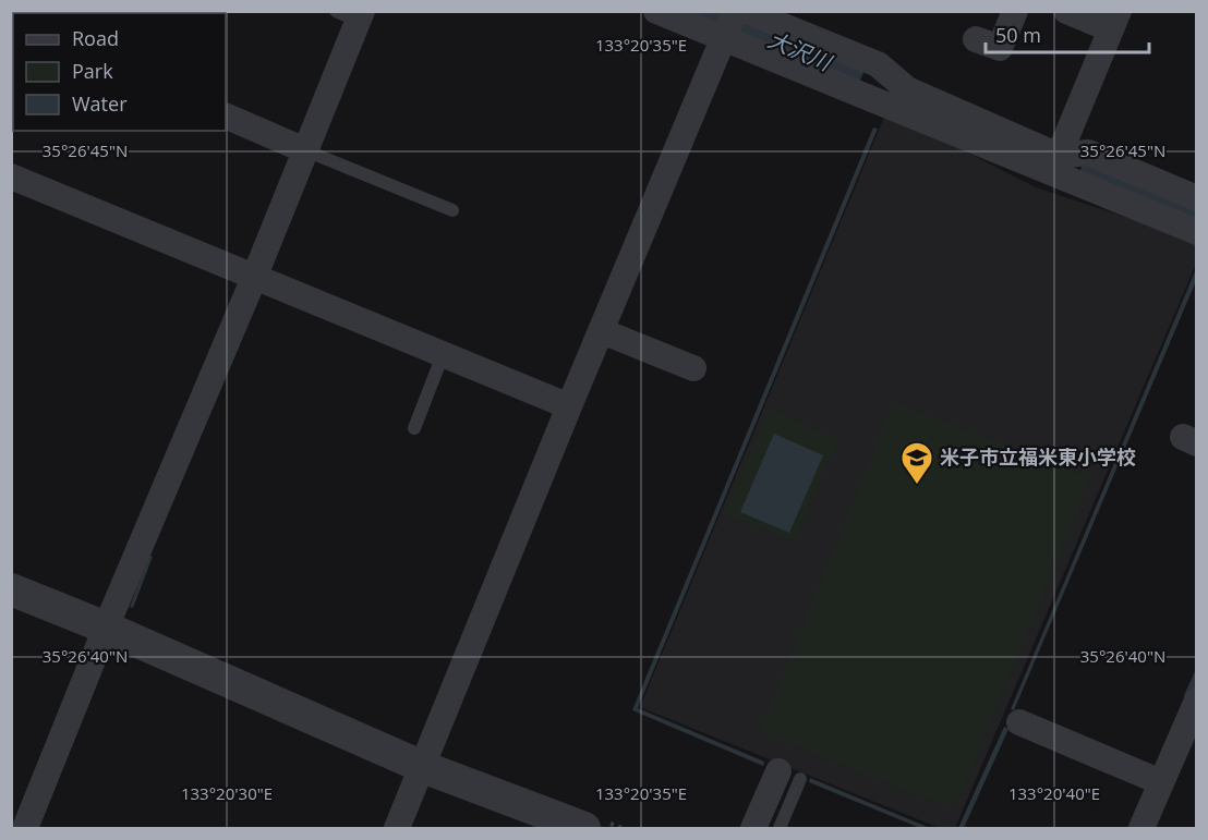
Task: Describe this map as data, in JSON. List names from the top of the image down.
{
  "water": ["大沢川"],
  "places": {
    "school or university": ["米子市立福米東小学校"]
  },
  "legend": ["Road", "Park", "Water"],
  "scale_bar": "50 m",
  "coordinates": [
    "133°20'35\"E",
    "35°26'45\"N",
    "35°26'40\"N",
    "133°20'30\"E",
    "133°20'40\"E"
  ]
}
